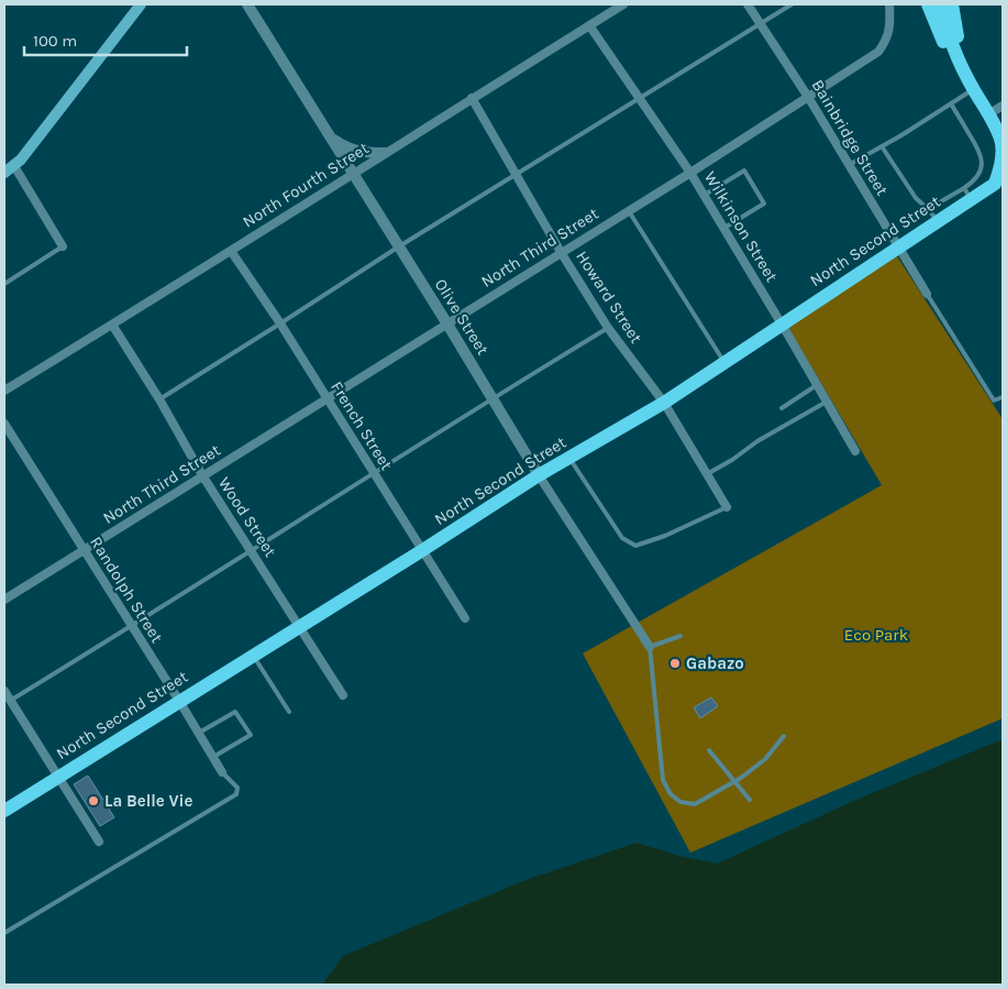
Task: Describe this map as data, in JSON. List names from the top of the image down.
{
  "streets": {
    "main road": ["North Second Street"],
    "street": [
      "Bainbridge Street",
      "North Fourth Street",
      "Wilkinson Street",
      "North Third Street",
      "Howard Street",
      "Olive Street",
      "French Street",
      "Wood Street",
      "Randolph Street"
    ]
  },
  "crossings": [
    ["Bainbridge Street", "North Second Street"],
    ["Bainbridge Street", "North Third Street"],
    ["North Fourth Street", "Wilkinson Street"],
    ["North Fourth Street", "Howard Street"],
    ["North Fourth Street", "Olive Street"],
    ["North Fourth Street", "French Street"],
    ["North Fourth Street", "Wood Street"],
    ["Wilkinson Street", "North Second Street"],
    ["Wilkinson Street", "North Third Street"],
    ["North Second Street", "Howard Street"],
    ["North Second Street", "Olive Street"],
    ["North Second Street", "French Street"],
    ["North Second Street", "Wood Street"],
    ["North Second Street", "Randolph Street"],
    ["North Third Street", "Howard Street"],
    ["North Third Street", "Olive Street"],
    ["North Third Street", "French Street"],
    ["North Third Street", "Wood Street"],
    ["North Third Street", "Randolph Street"]
  ],
  "parks": ["Eco Park"],
  "places": ["Gabazo", "La Belle Vie"],
  "scale_bar": "100 m"
}
